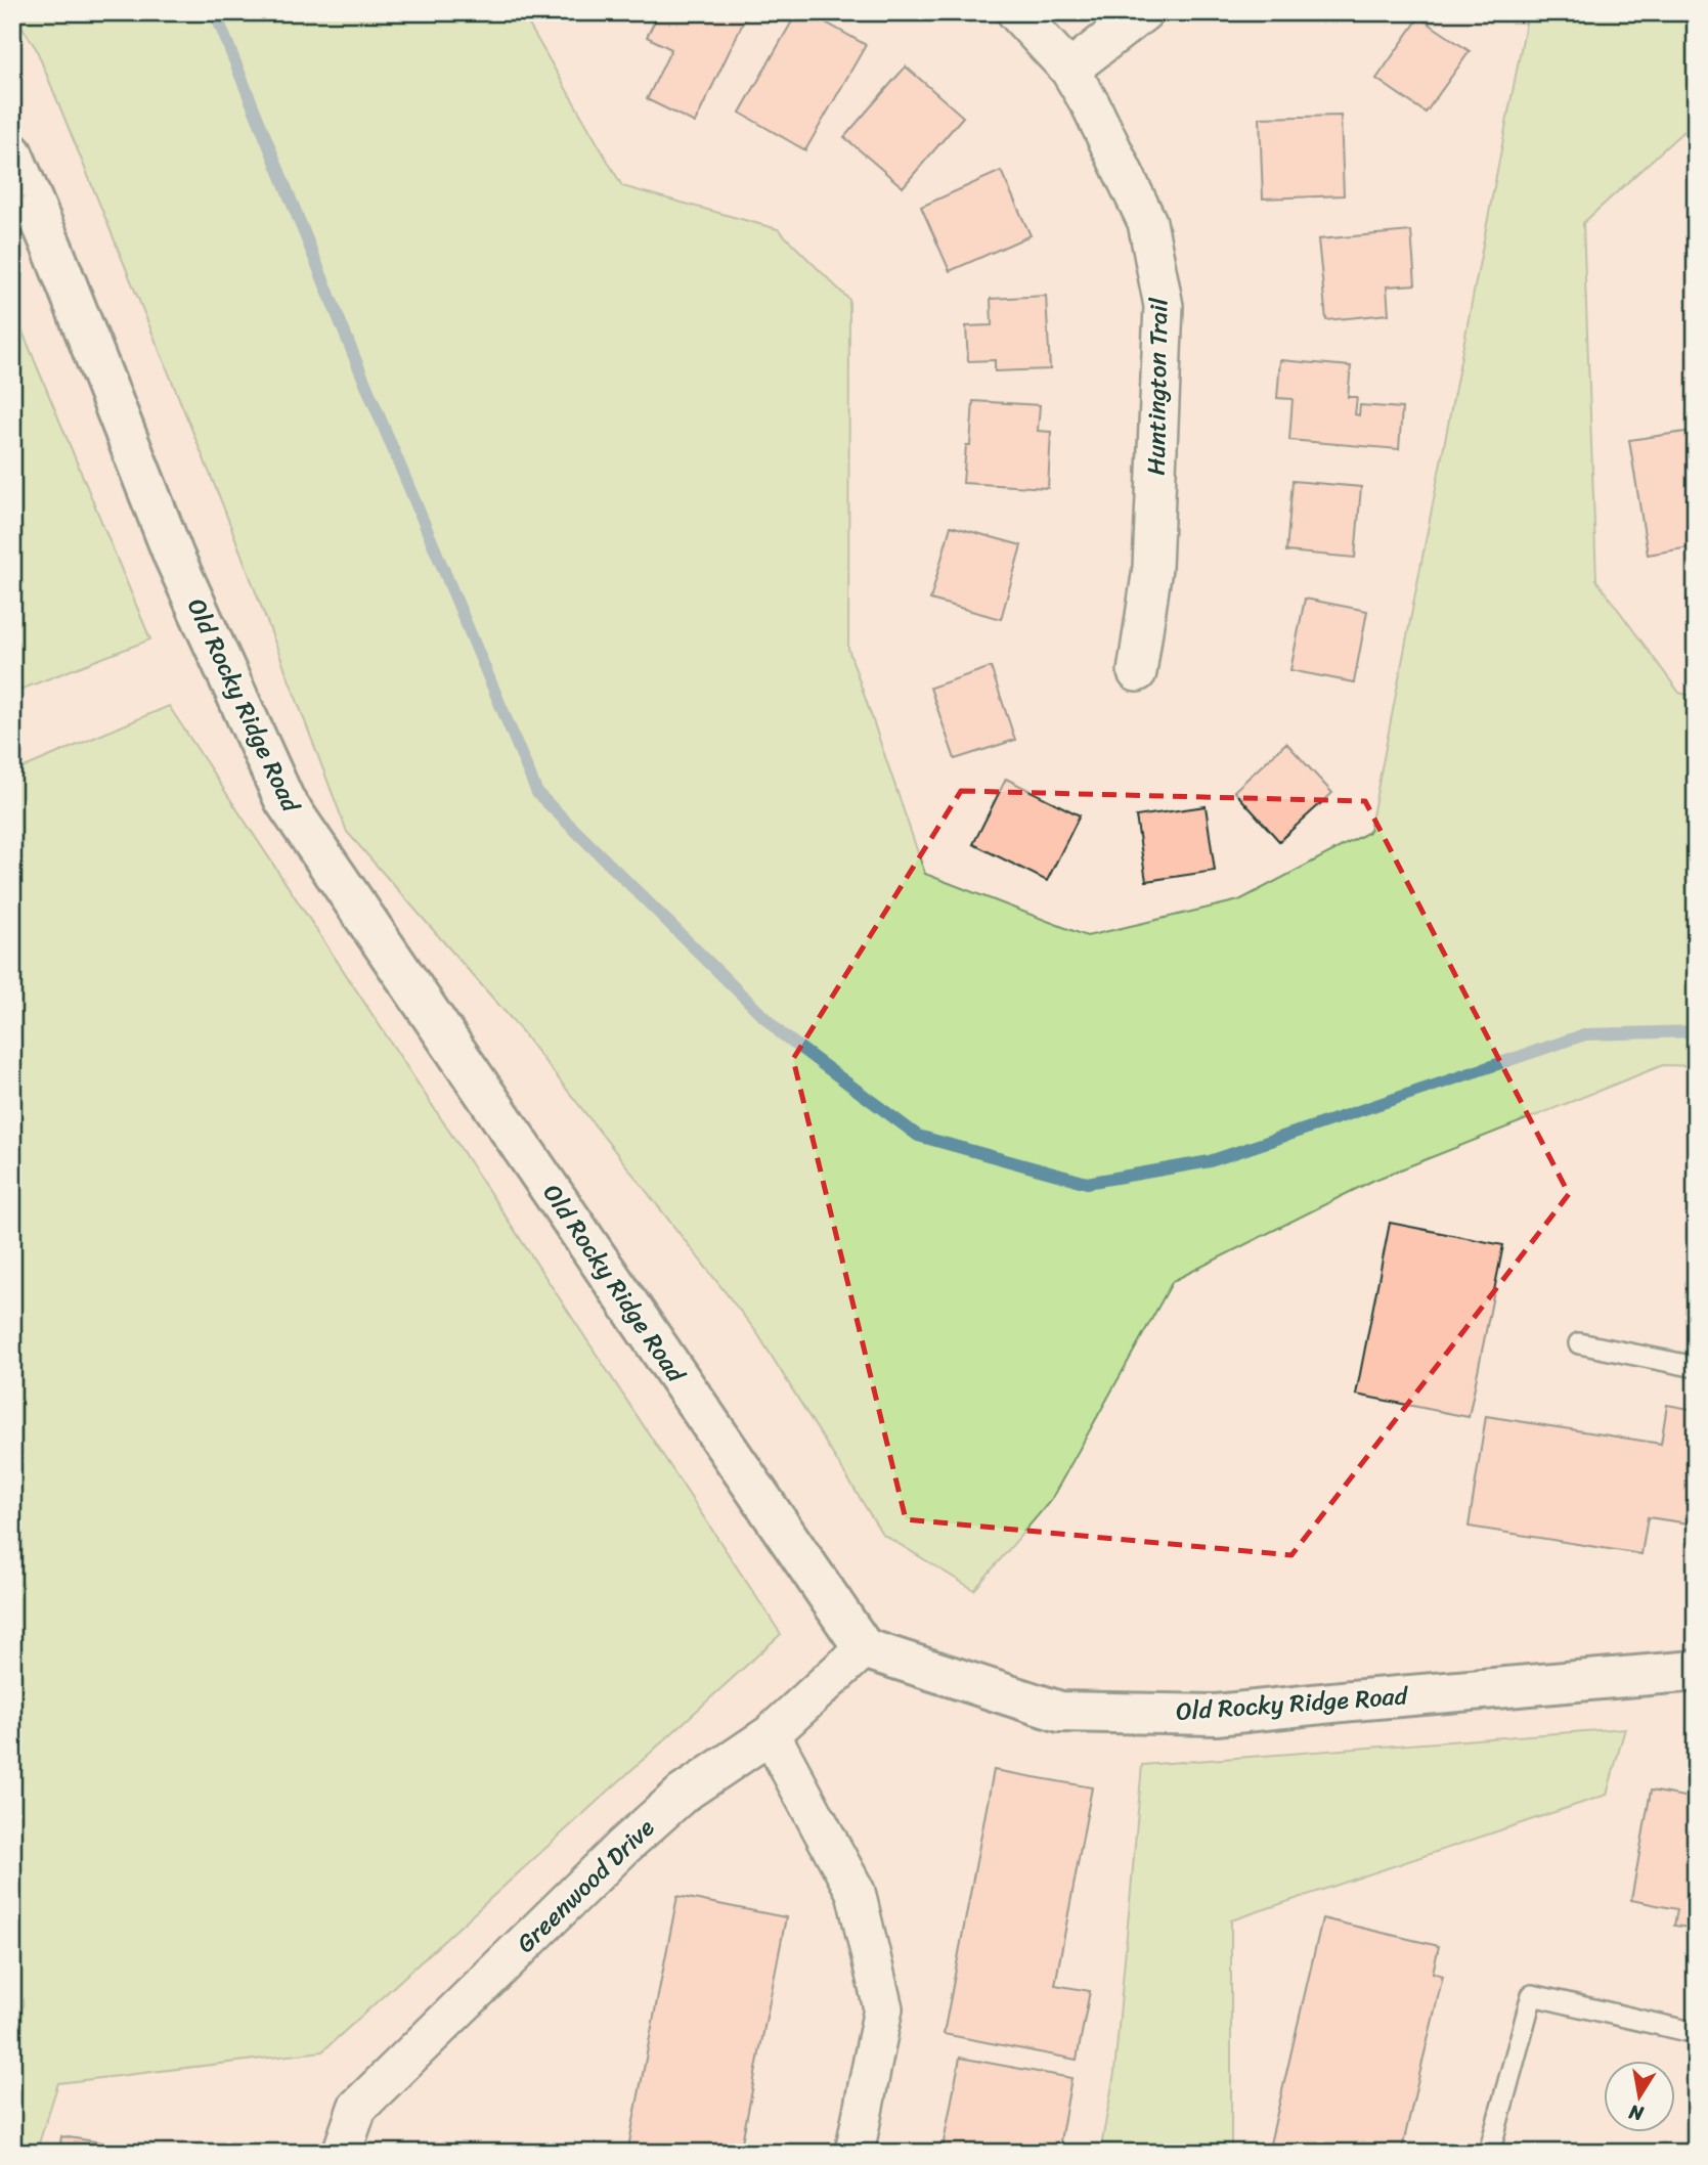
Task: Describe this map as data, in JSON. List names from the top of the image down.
{
  "streets": {
    "street": ["Huntington Trail", "Old Rocky Ridge Road", "Greenwood Drive"]
  },
  "crossings": [
    ["Old Rocky Ridge Road", "Greenwood Drive"]
  ],
  "north": "bottom"
}
